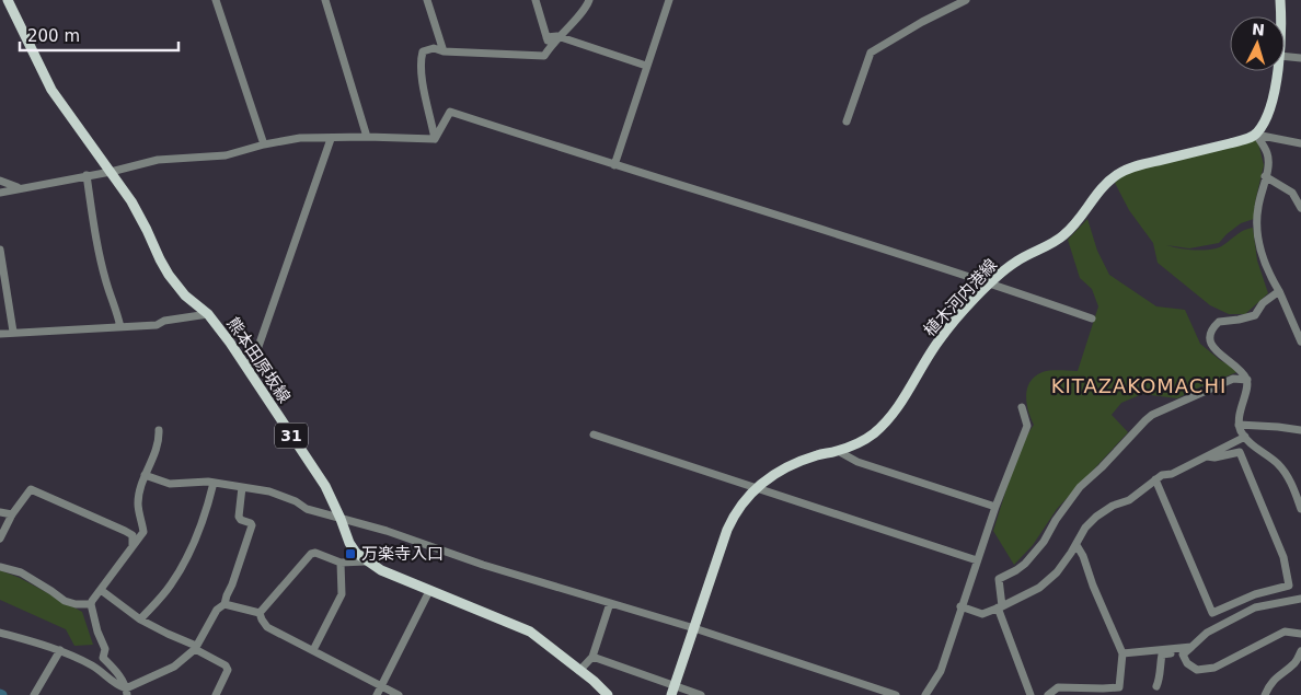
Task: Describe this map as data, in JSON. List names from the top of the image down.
{
  "streets": {
    "main road": ["植木河内港線", "熊本田原坂線", "31"]
  },
  "districts": ["KITAZAKOMACHI"],
  "places": {
    "transit": ["万楽寺入口"]
  },
  "scale_bar": "200 m",
  "north": "top"
}
